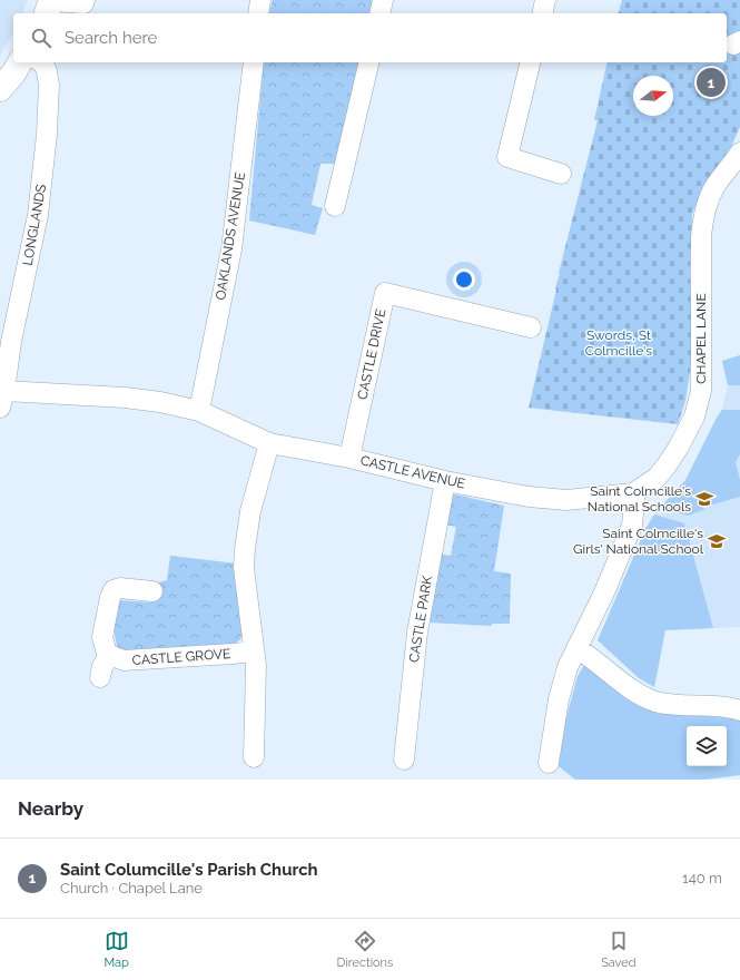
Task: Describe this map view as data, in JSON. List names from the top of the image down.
{
  "streets": {
    "street": [
      "LONGLANDS",
      "OAKLANDS AVENUE",
      "CHAPEL LANE",
      "CASTLE DRIVE",
      "CASTLE AVENUE",
      "CASTLE PARK",
      "CASTLE GROVE"
    ]
  },
  "crossings": [
    ["LONGLANDS", "OAKLANDS AVENUE"],
    ["LONGLANDS", "CASTLE AVENUE"],
    ["OAKLANDS AVENUE", "CASTLE AVENUE"],
    ["CHAPEL LANE", "CASTLE AVENUE"],
    ["CASTLE DRIVE", "CASTLE AVENUE"],
    ["CASTLE AVENUE", "CASTLE PARK"]
  ],
  "parks": ["Swords, St Colmcille's"],
  "places": {
    "school or university": ["Saint Colmcille's National Schools", "Saint Colmcille's Girls' National School"]
  },
  "north": "right",
  "page": {
    "search": "Search here",
    "pins": "1",
    "heading": "Nearby",
    "list": [
      {
        "mark": "1",
        "name": "Saint Columcille's Parish Church",
        "note": "Church · Chapel Lane",
        "value": "140 m"
      }
    ],
    "nav": ["Map", "Directions", "Saved"]
  }
}
